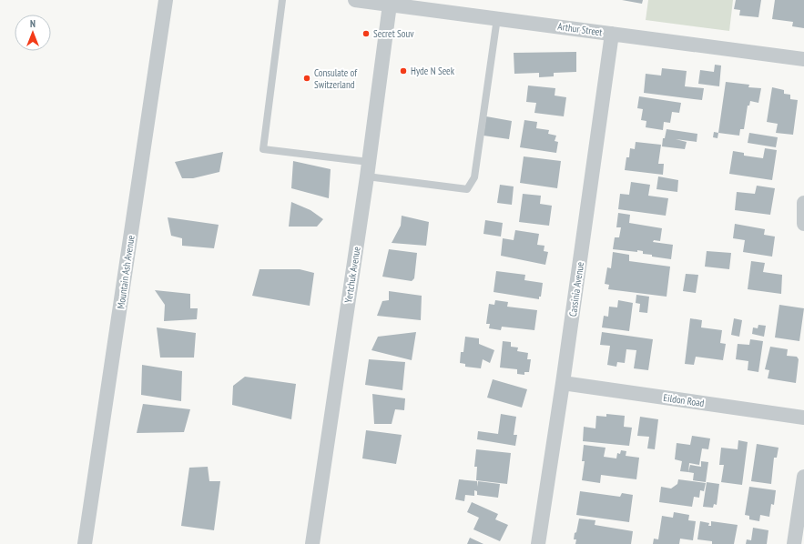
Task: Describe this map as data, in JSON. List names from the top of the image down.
{
  "streets": {
    "street": [
      "Arthur Street",
      "Mountain Ash Avenue",
      "Yertchuk Avenue",
      "Cassinia Avenue",
      "Eildon Road"
    ]
  },
  "crossings": [
    ["Arthur Street", "Yertchuk Avenue"],
    ["Arthur Street", "Cassinia Avenue"],
    ["Cassinia Avenue", "Eildon Road"]
  ],
  "places": ["Secret Souv", "Hyde N Seek", "Consulate of Switzerland"],
  "north": "top"
}
